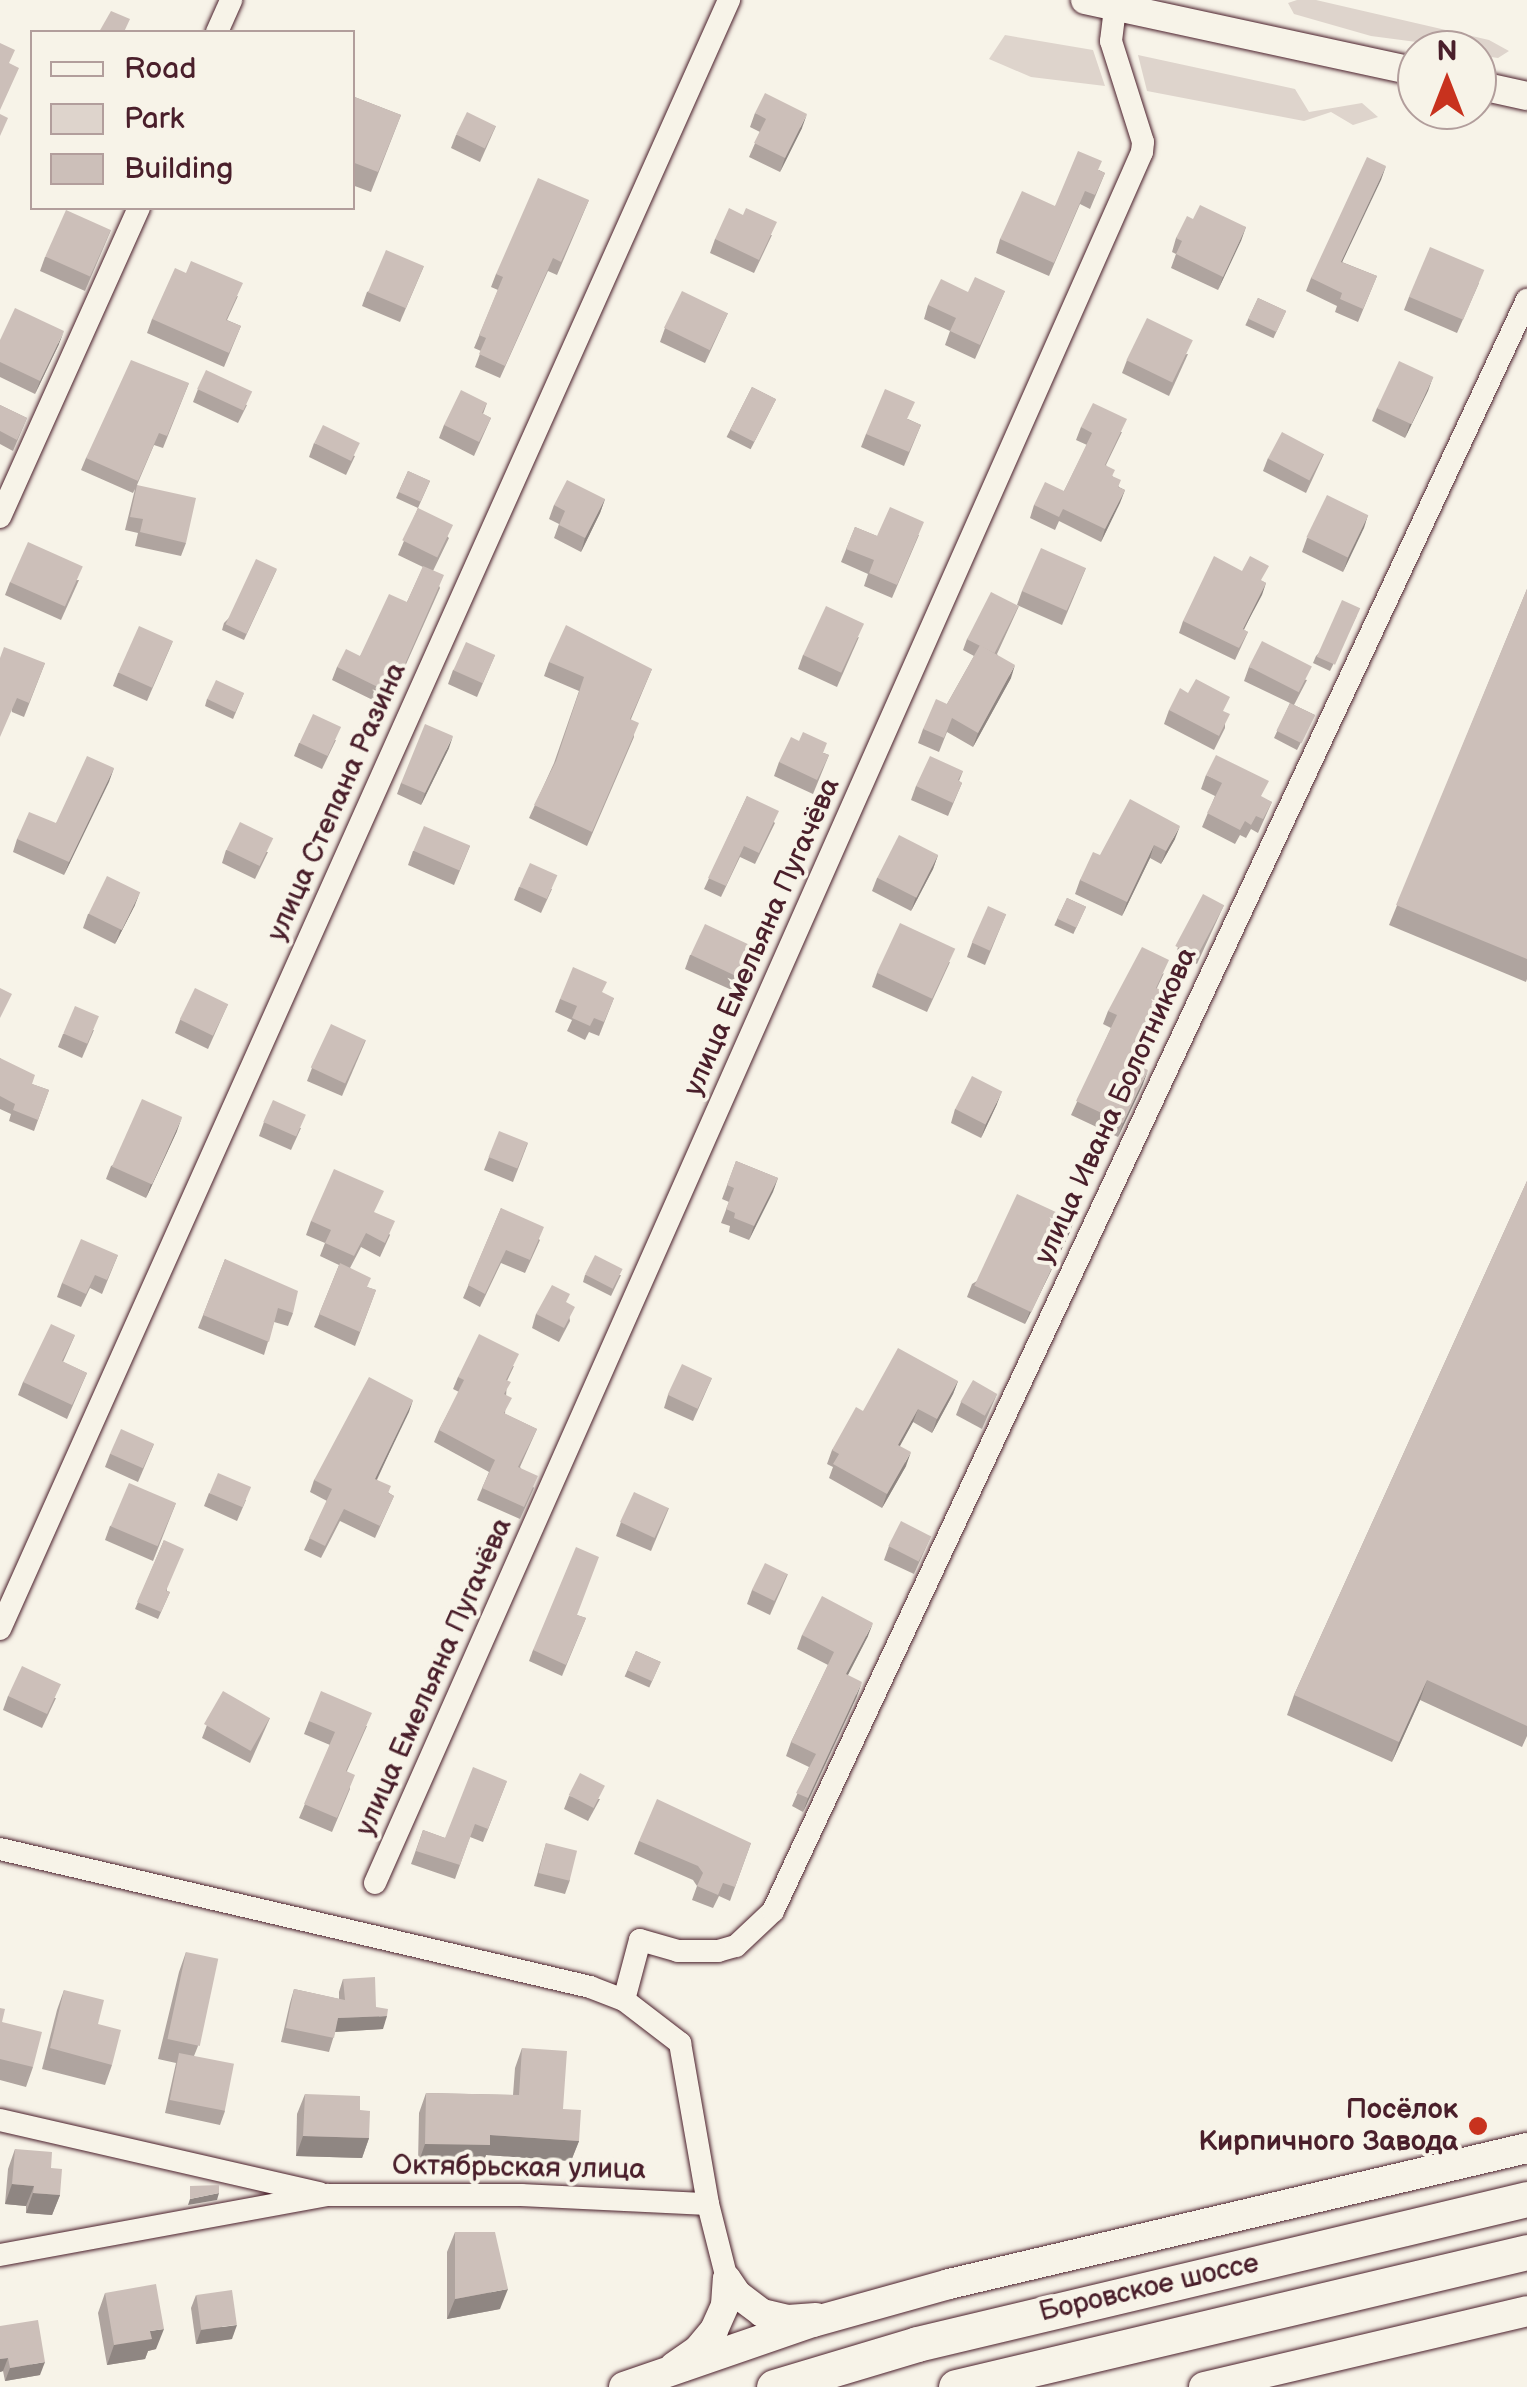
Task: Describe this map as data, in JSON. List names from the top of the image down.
{
  "streets": {
    "main road": ["Боровское шоссе"],
    "street": [
      "улица Степана Разина",
      "улица Емельяна Пугачёва",
      "улица Ивана Болотникова",
      "Октябрьская улица"
    ]
  },
  "places": ["Посёлок Кирпичного Завода"],
  "legend": ["Road", "Park", "Building"],
  "north": "top"
}
